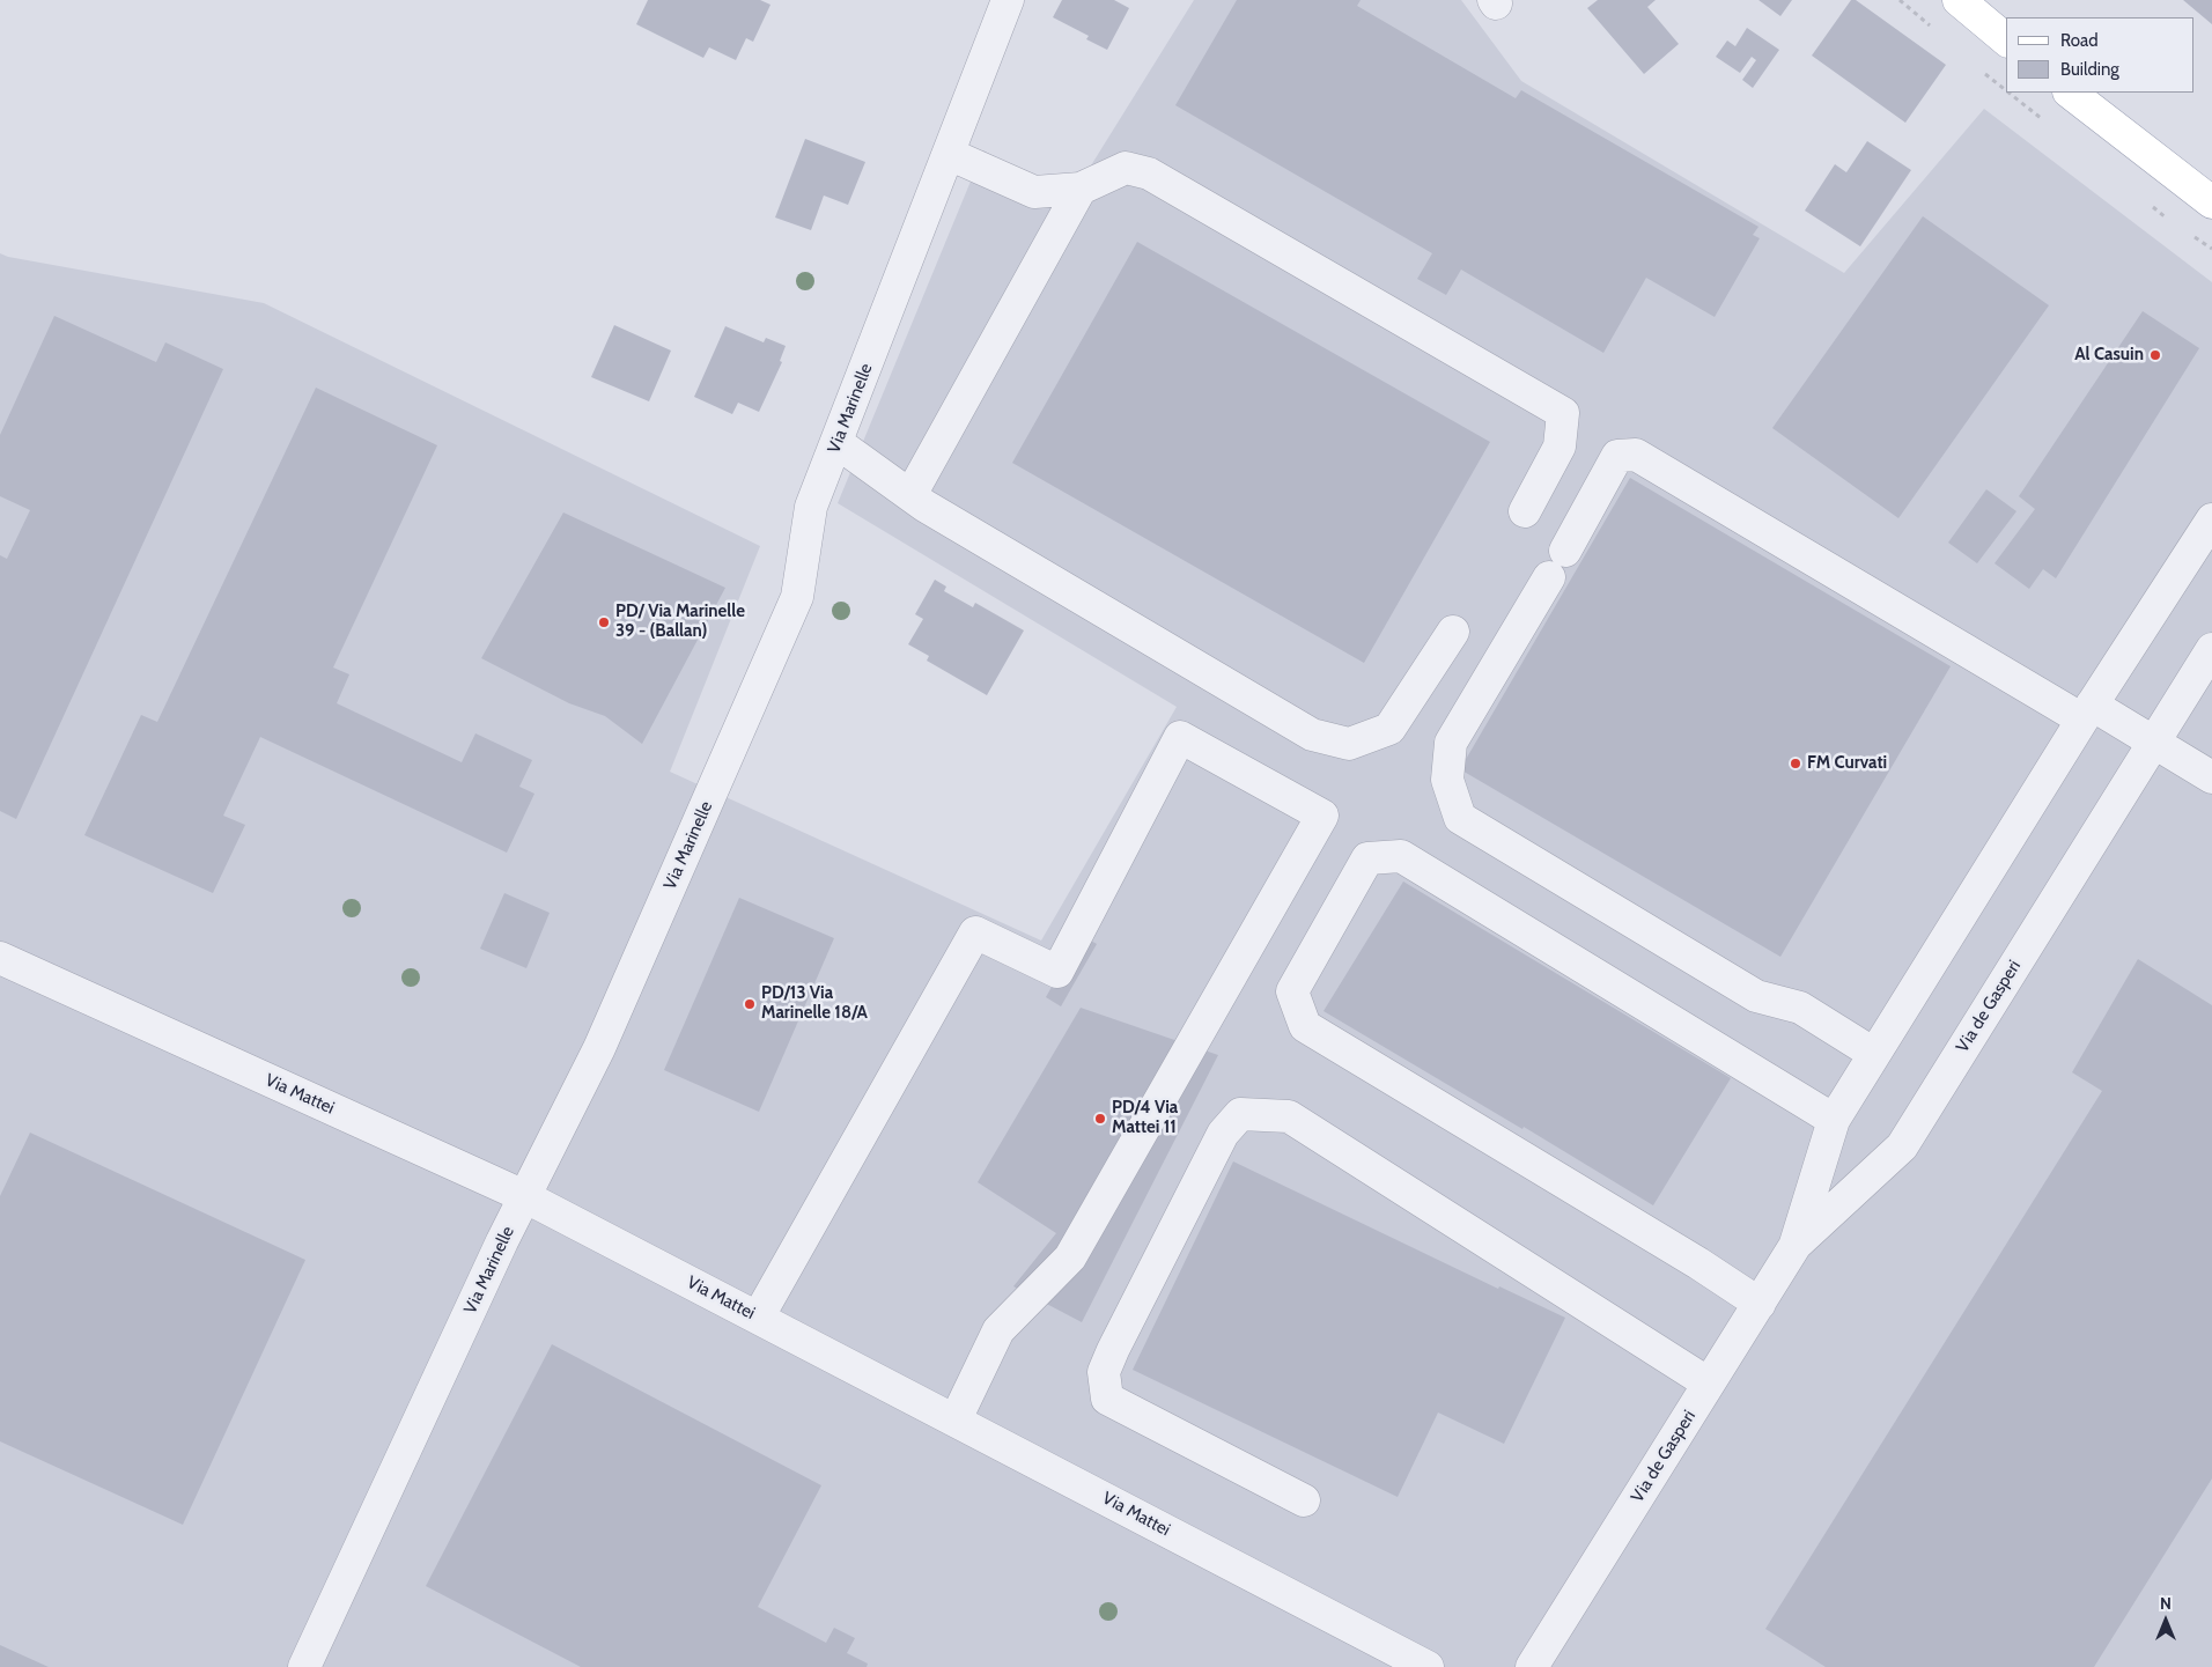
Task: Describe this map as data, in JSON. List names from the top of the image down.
{
  "streets": {
    "street": ["Via Marinelle", "Via de Gasperi", "Via Mattei"]
  },
  "crossings": [
    ["Via Marinelle", "Via Mattei"]
  ],
  "places": [
    "Al Casuin",
    "PD/ Via Marinelle 39 - (Ballan)",
    "FM Curvati",
    "PD/13 Via Marinelle 18/A",
    "PD/4 Via Mattei 11"
  ],
  "legend": ["Road", "Building"],
  "north": "top"
}
